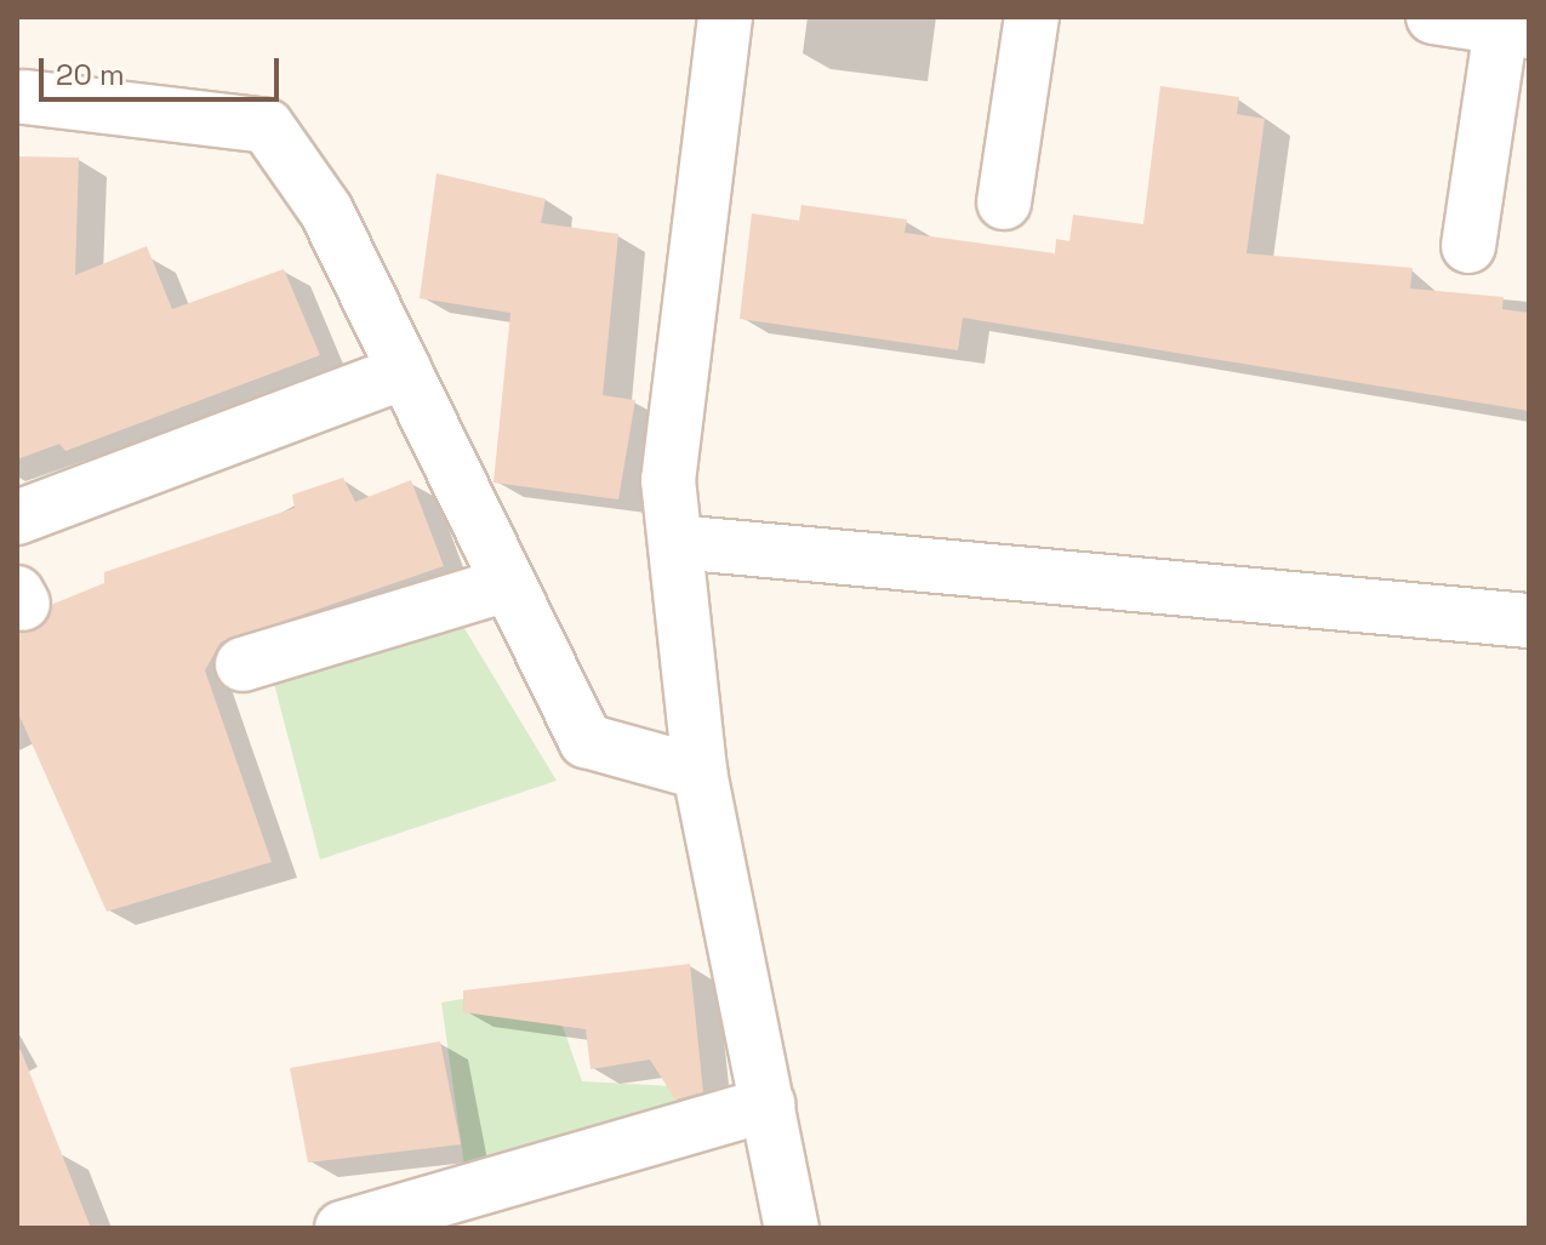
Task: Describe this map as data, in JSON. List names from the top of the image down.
{
  "scale_bar": "20 m"
}
